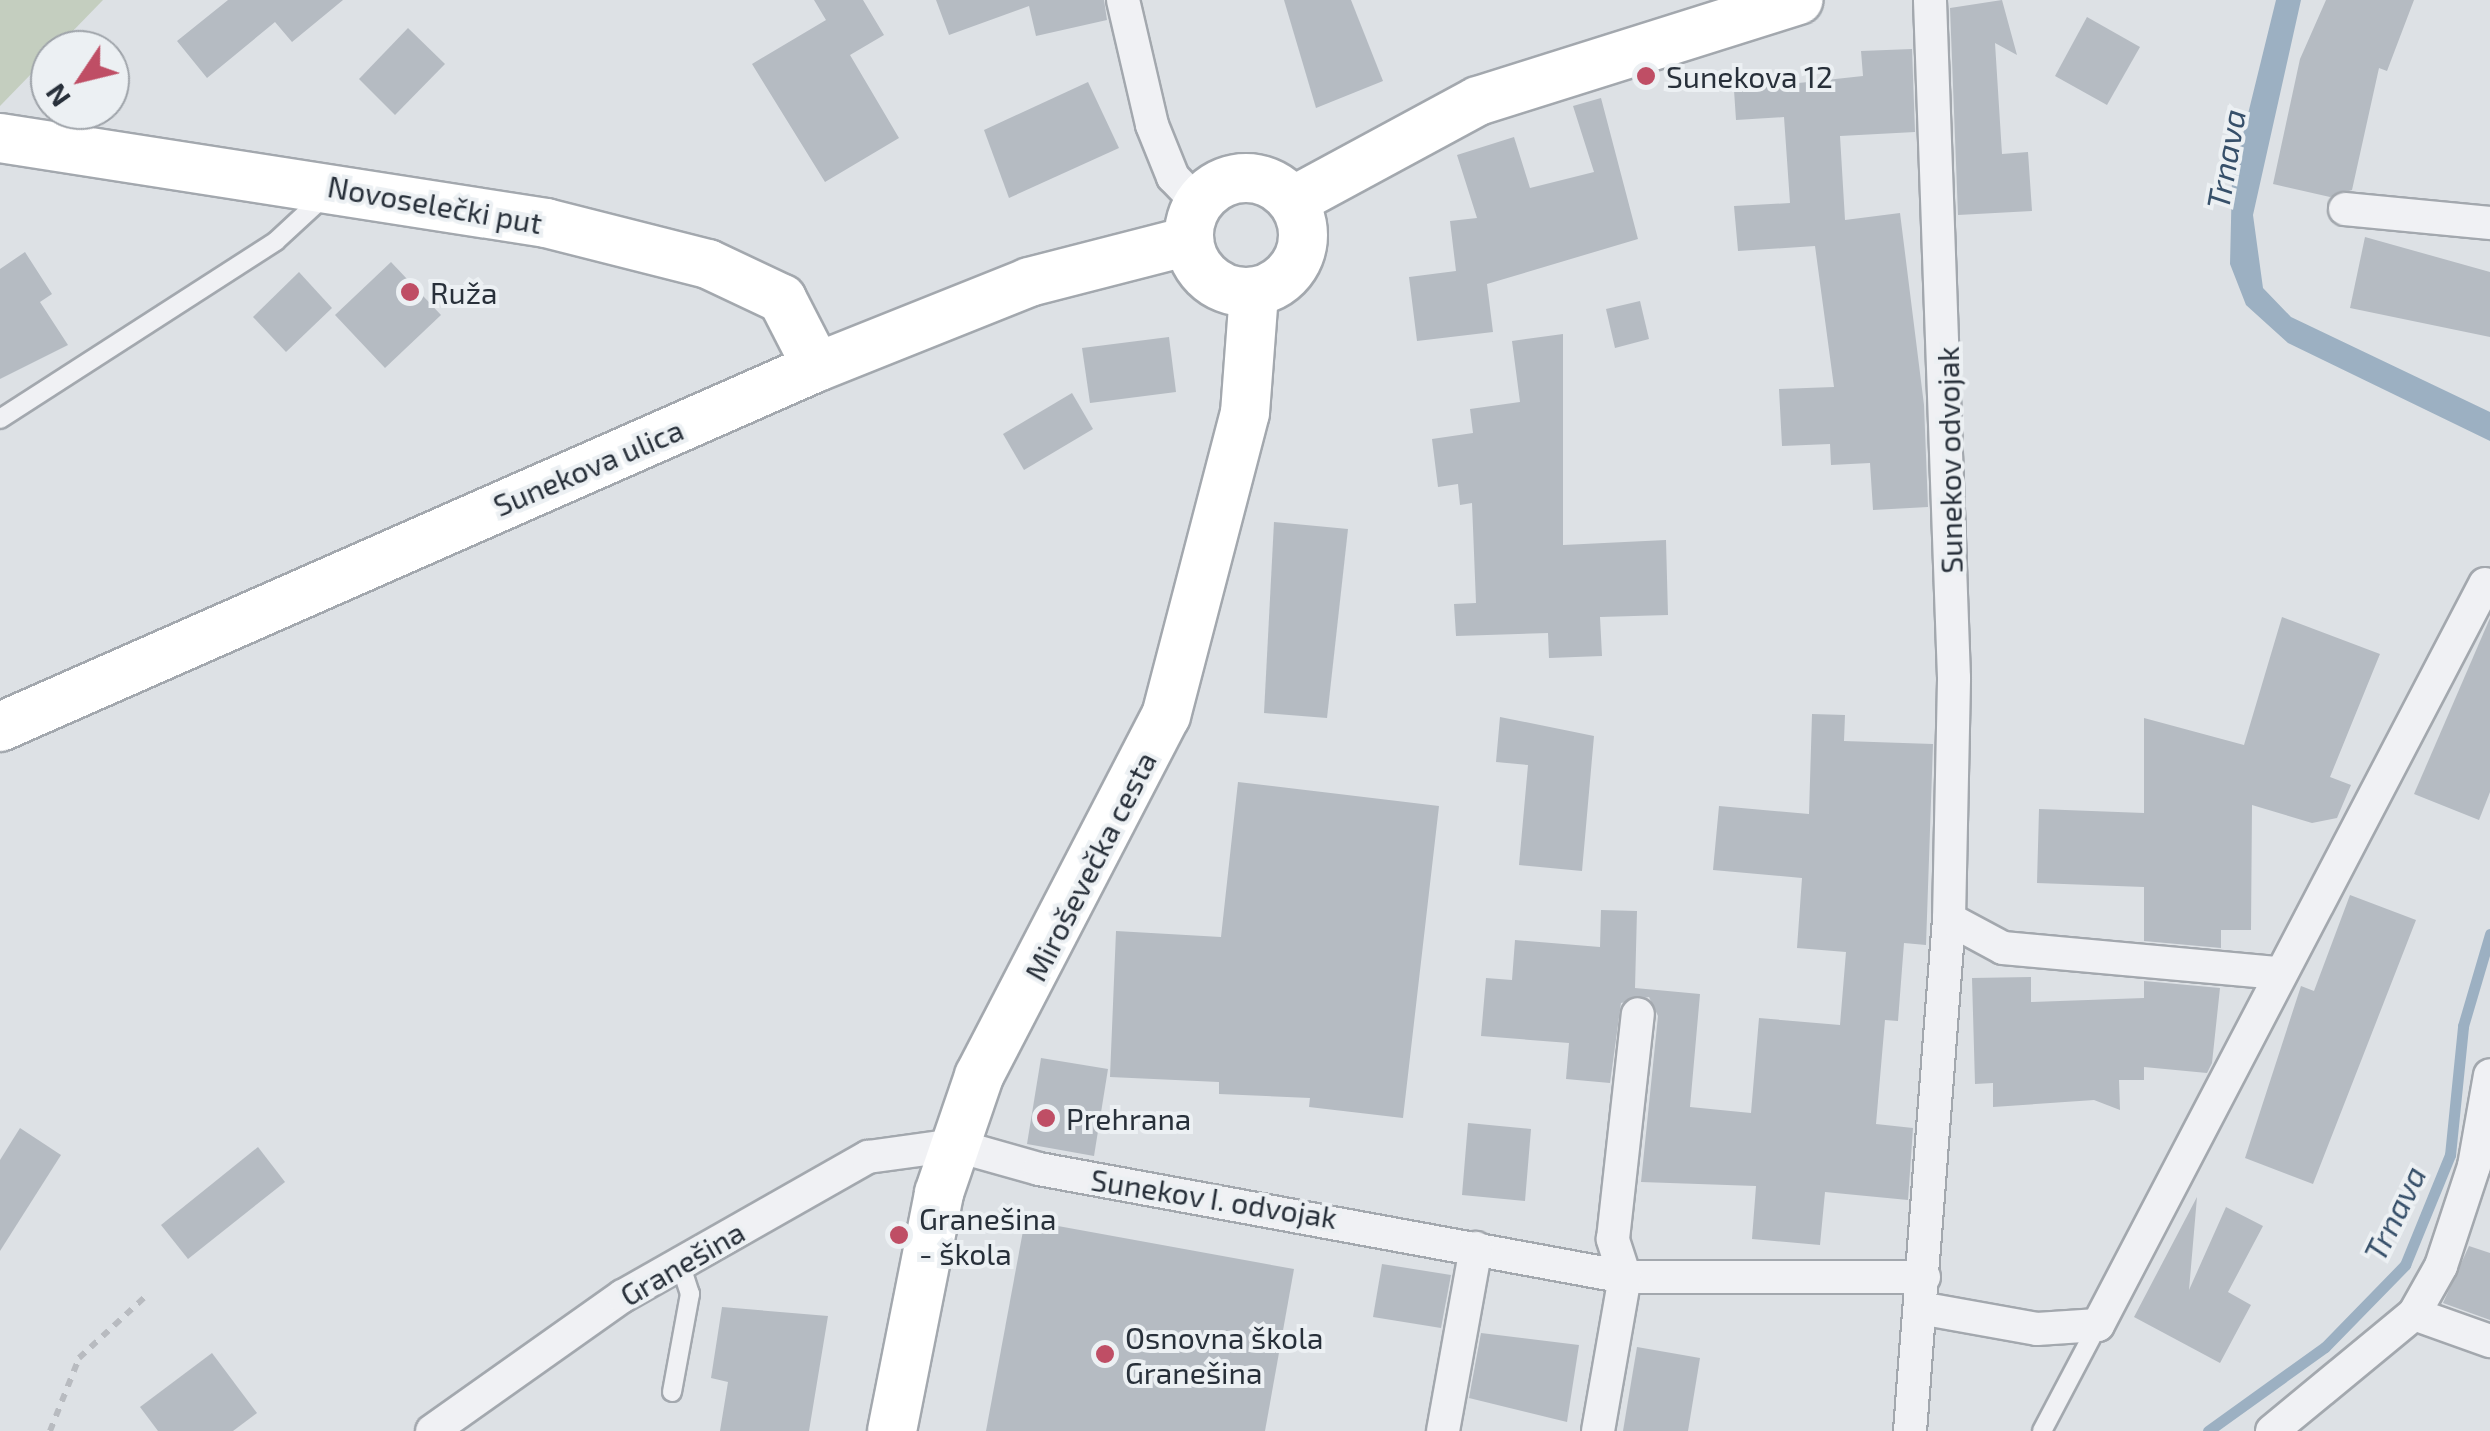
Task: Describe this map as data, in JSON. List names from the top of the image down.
{
  "streets": {
    "street": [
      "Novoselečki put",
      "Sunekov odvojak",
      "Sunekova ulica",
      "Miroševečka cesta",
      "Sunekov I. odvojak",
      "Granešina"
    ]
  },
  "crossings": [
    ["Novoselečki put", "Sunekova ulica"],
    ["Sunekov odvojak", "Sunekov I. odvojak"],
    ["Sunekova ulica", "Miroševečka cesta"],
    ["Miroševečka cesta", "Sunekov I. odvojak"],
    ["Miroševečka cesta", "Granešina"],
    ["Sunekov I. odvojak", "Granešina"]
  ],
  "water": ["Trnava"],
  "places": [
    "Sunekova 12",
    "Ruža",
    "Prehrana",
    "Granešina - škola",
    "Osnovna škola Granešina"
  ],
  "north": "bottom left"
}
